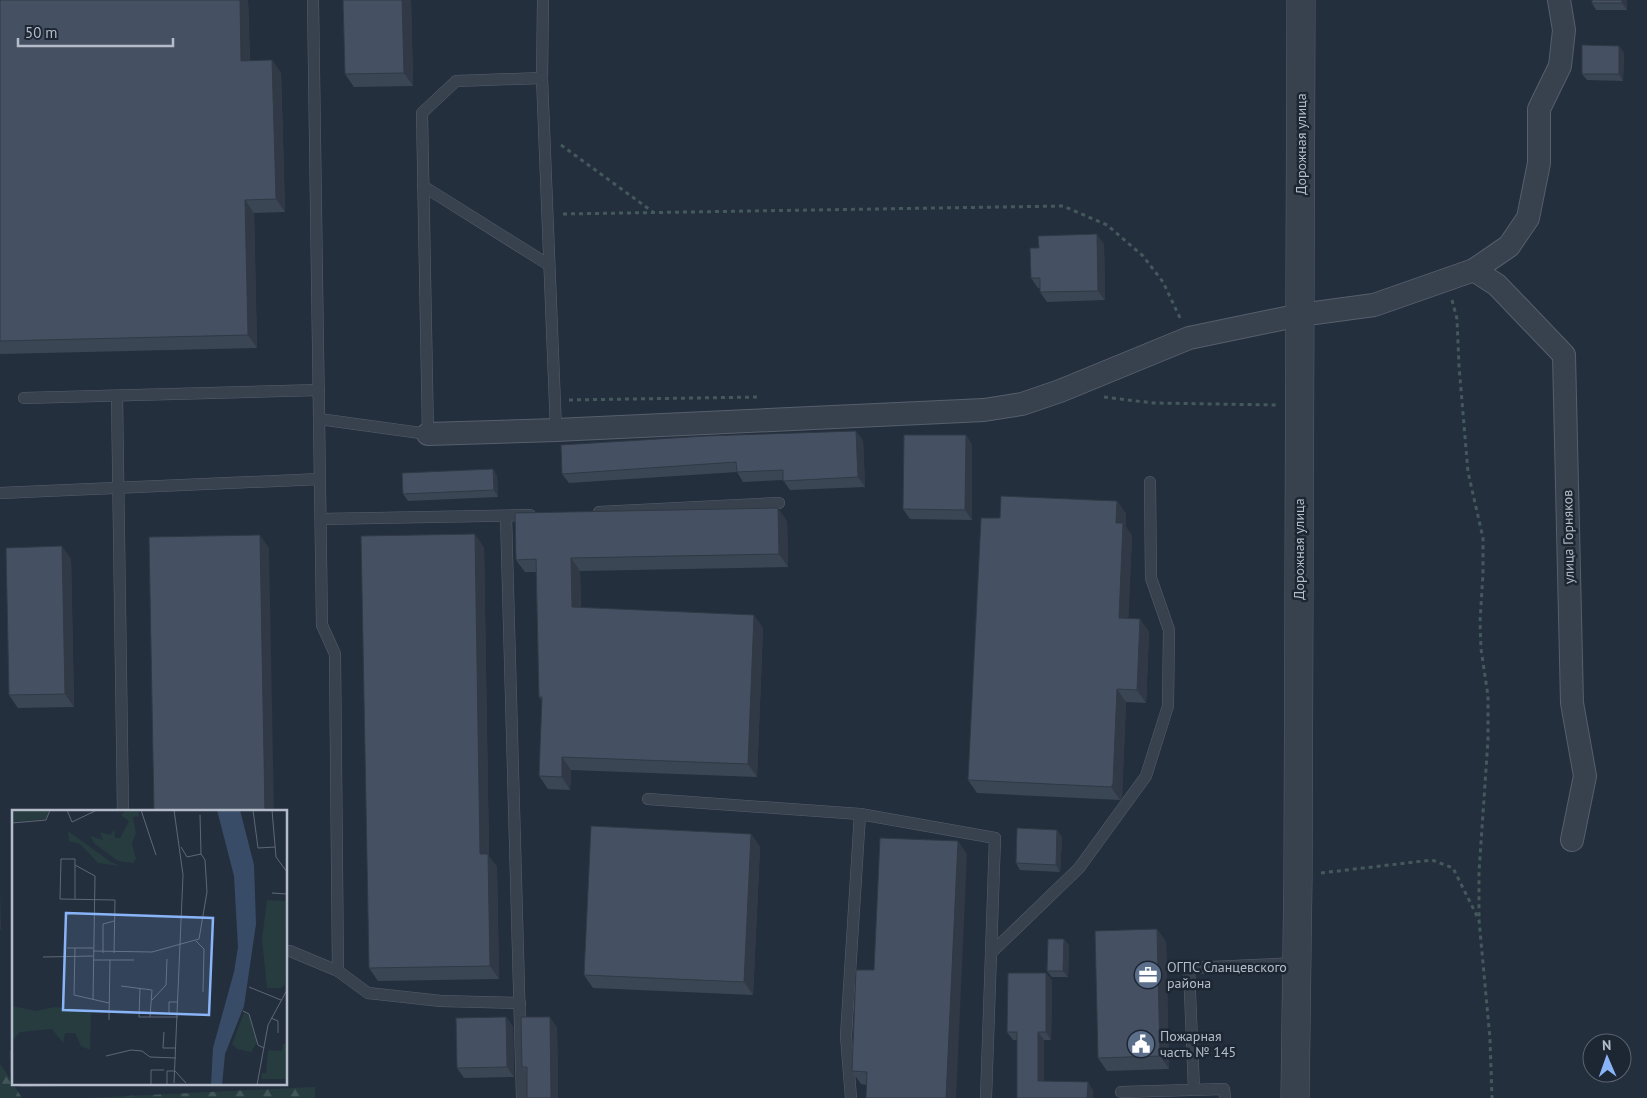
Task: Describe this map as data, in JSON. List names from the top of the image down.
{
  "streets": {
    "street": ["Дорожная улица", "улица Горняков"]
  },
  "places": {
    "office": ["ОГПС Сланцевского района"],
    "public building": ["Пожарная часть № 145"]
  },
  "scale_bar": "50 m",
  "north": "top"
}
